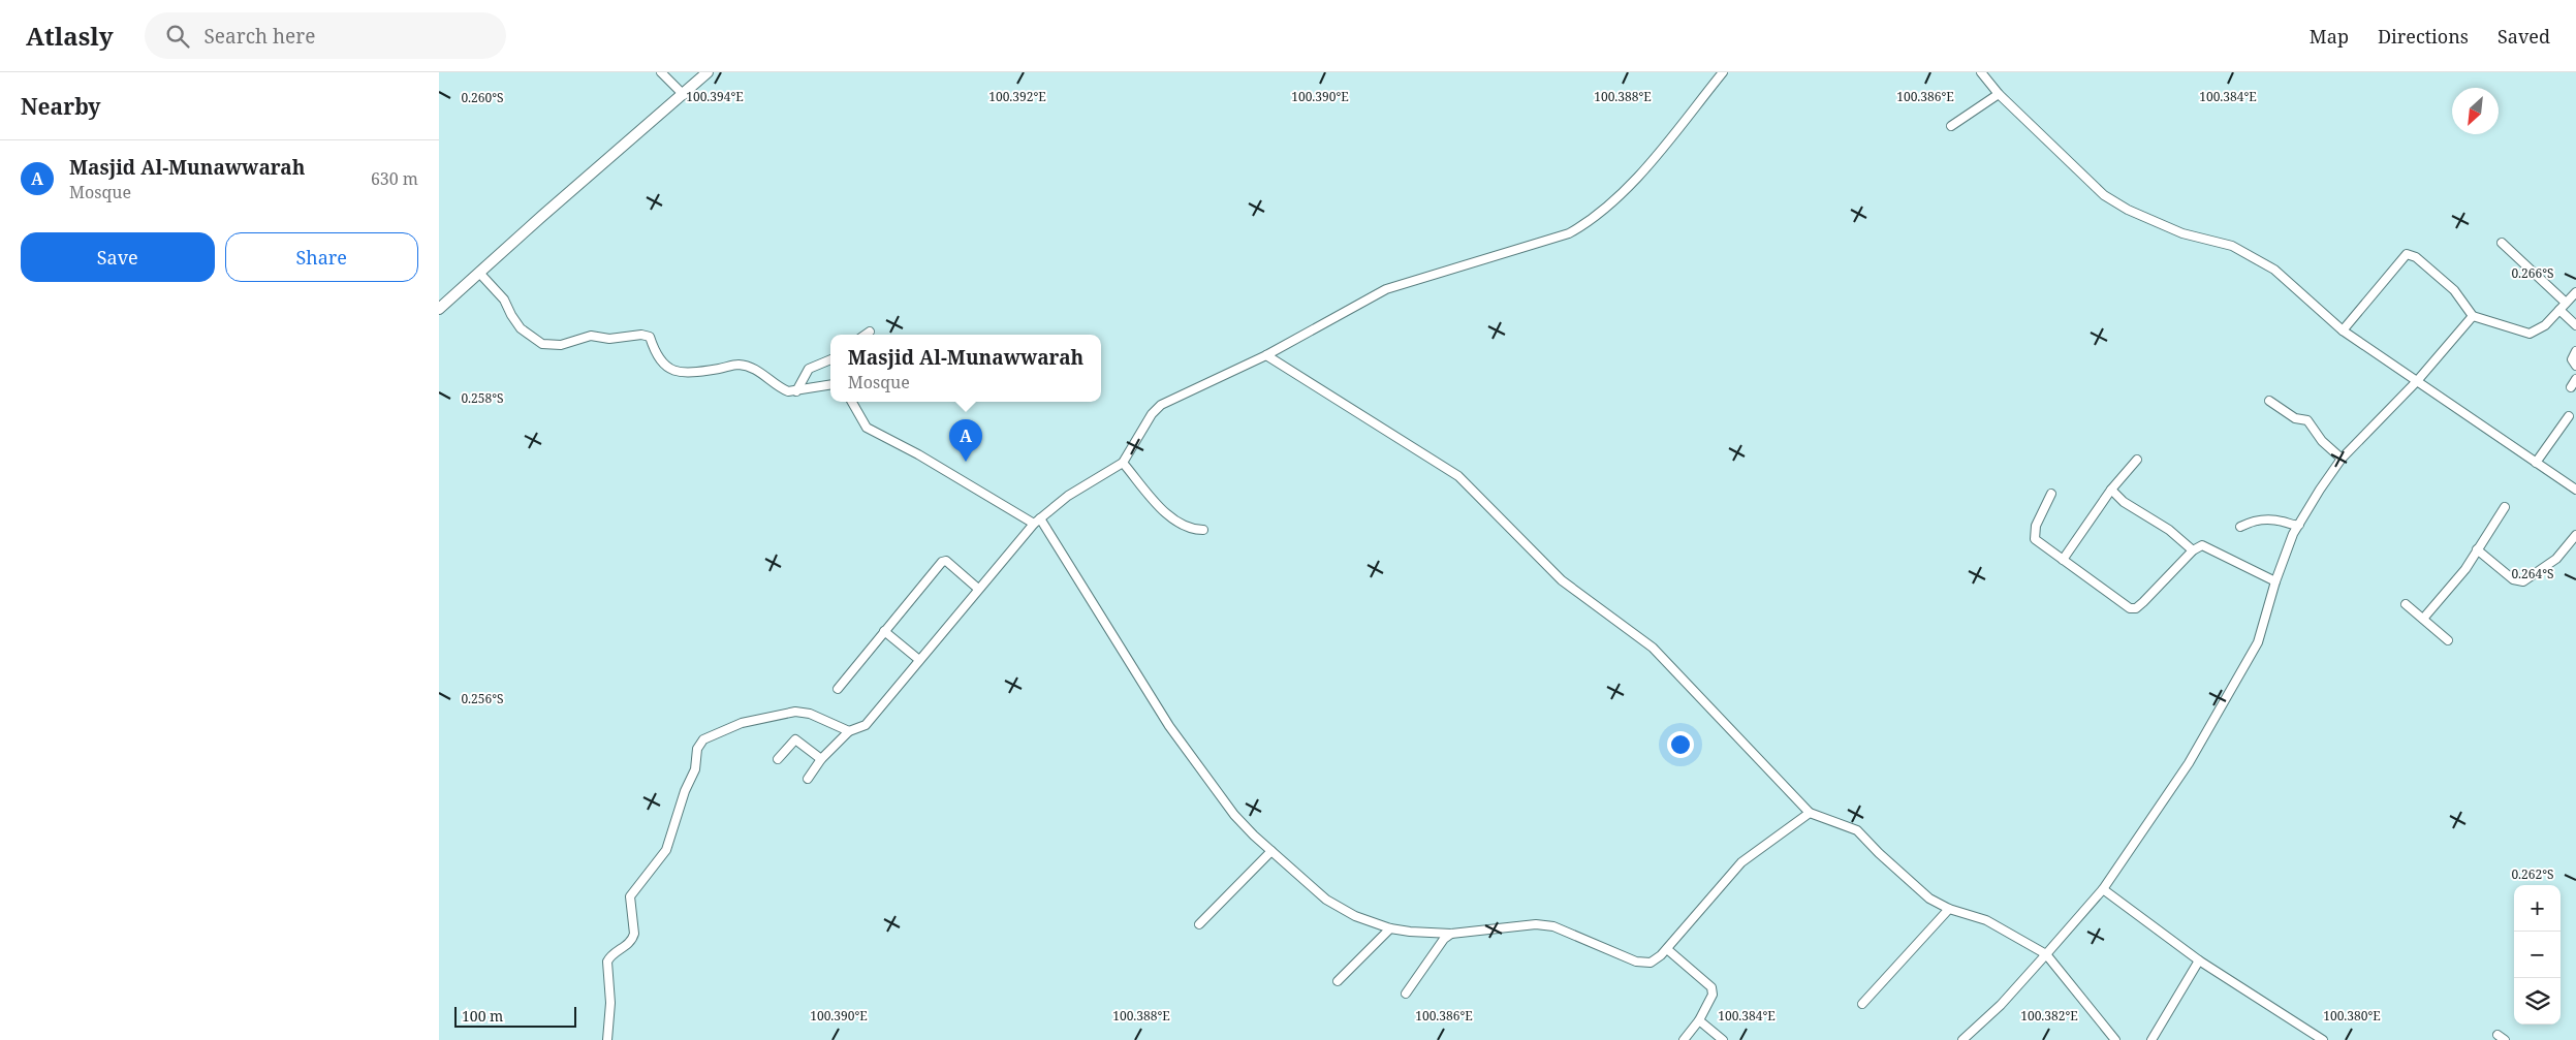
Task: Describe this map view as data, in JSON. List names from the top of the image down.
{
  "scale_bar": "100 m",
  "north": "bottom left",
  "page": {
    "header": "Atlasly",
    "search": "Search here",
    "nav": ["Map", "Directions", "Saved"],
    "heading": "Nearby",
    "list": [
      {
        "mark": "A",
        "name": "Masjid Al-Munawwarah",
        "note": "Mosque",
        "value": "630 m"
      }
    ],
    "buttons": ["Save", "Share"],
    "popup": ["Masjid Al-Munawwarah", "Mosque"],
    "pins": "A",
    "map_buttons": ["+", "−"],
    "scale": "100 m"
  },
  "coordinates": [
    "100.394°E",
    "100.392°E",
    "100.390°E",
    "100.388°E",
    "100.386°E",
    "100.384°E",
    "0.260°S",
    "0.266°S",
    "0.258°S",
    "0.264°S",
    "0.256°S",
    "0.262°S",
    "100.382°E",
    "100.380°E"
  ]
}
